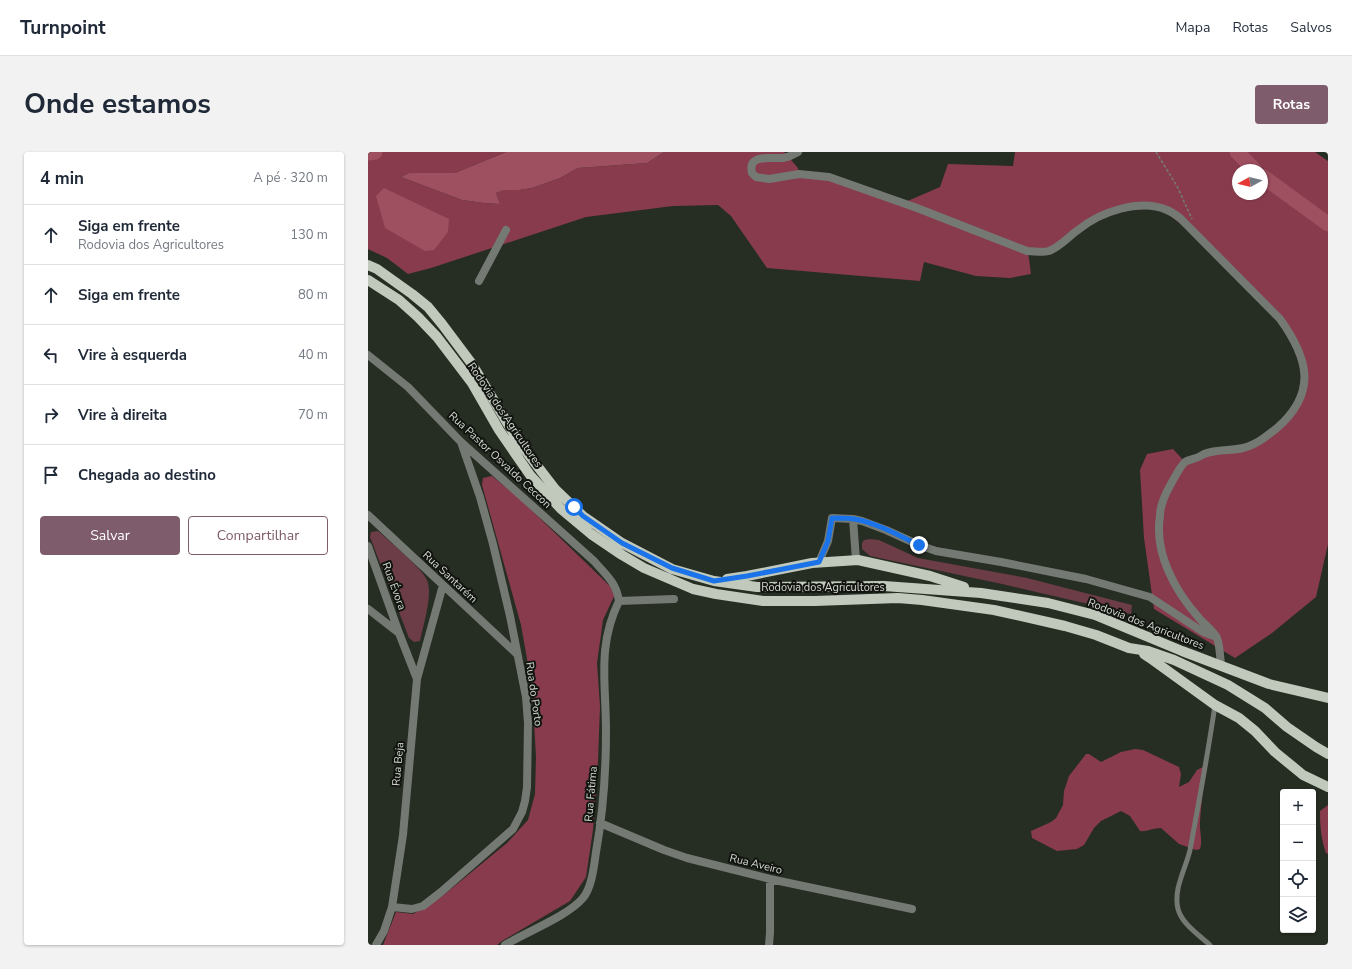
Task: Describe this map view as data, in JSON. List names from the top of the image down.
{
  "streets": {
    "main road": ["Rodovia dos Agricultores"],
    "street": [
      "Rua Pastor Osvaldo Ceccon",
      "Rua Santarém",
      "Rua Évora",
      "Rua do Porto",
      "Rua Beja",
      "Rua Fátima",
      "Rua Aveiro"
    ]
  },
  "crossings": [
    ["Rua Pastor Osvaldo Ceccon", "Rua do Porto"],
    ["Rua Pastor Osvaldo Ceccon", "Rua Fátima"],
    ["Rua Santarém", "Rua do Porto"],
    ["Rua Santarém", "Rua Beja"],
    ["Rua Évora", "Rua Beja"],
    ["Rua do Porto", "Rua Beja"],
    ["Rua Fátima", "Rua Aveiro"]
  ],
  "north": "left",
  "page": {
    "header": "Turnpoint",
    "nav": ["Mapa", "Rotas", "Salvos"],
    "title": "Onde estamos",
    "buttons": [
      "Rotas",
      ["Salvar", "Compartilhar"]
    ],
    "heading": ["4 min", "A pé · 320 m"],
    "list": [
      ["Siga em frente", "Rodovia dos Agricultores", "130 m"],
      ["Siga em frente", "80 m"],
      ["Vire à esquerda", "40 m"],
      ["Vire à direita", "70 m"],
      "Chegada ao destino"
    ],
    "map_buttons": ["+", "−"]
  }
}
